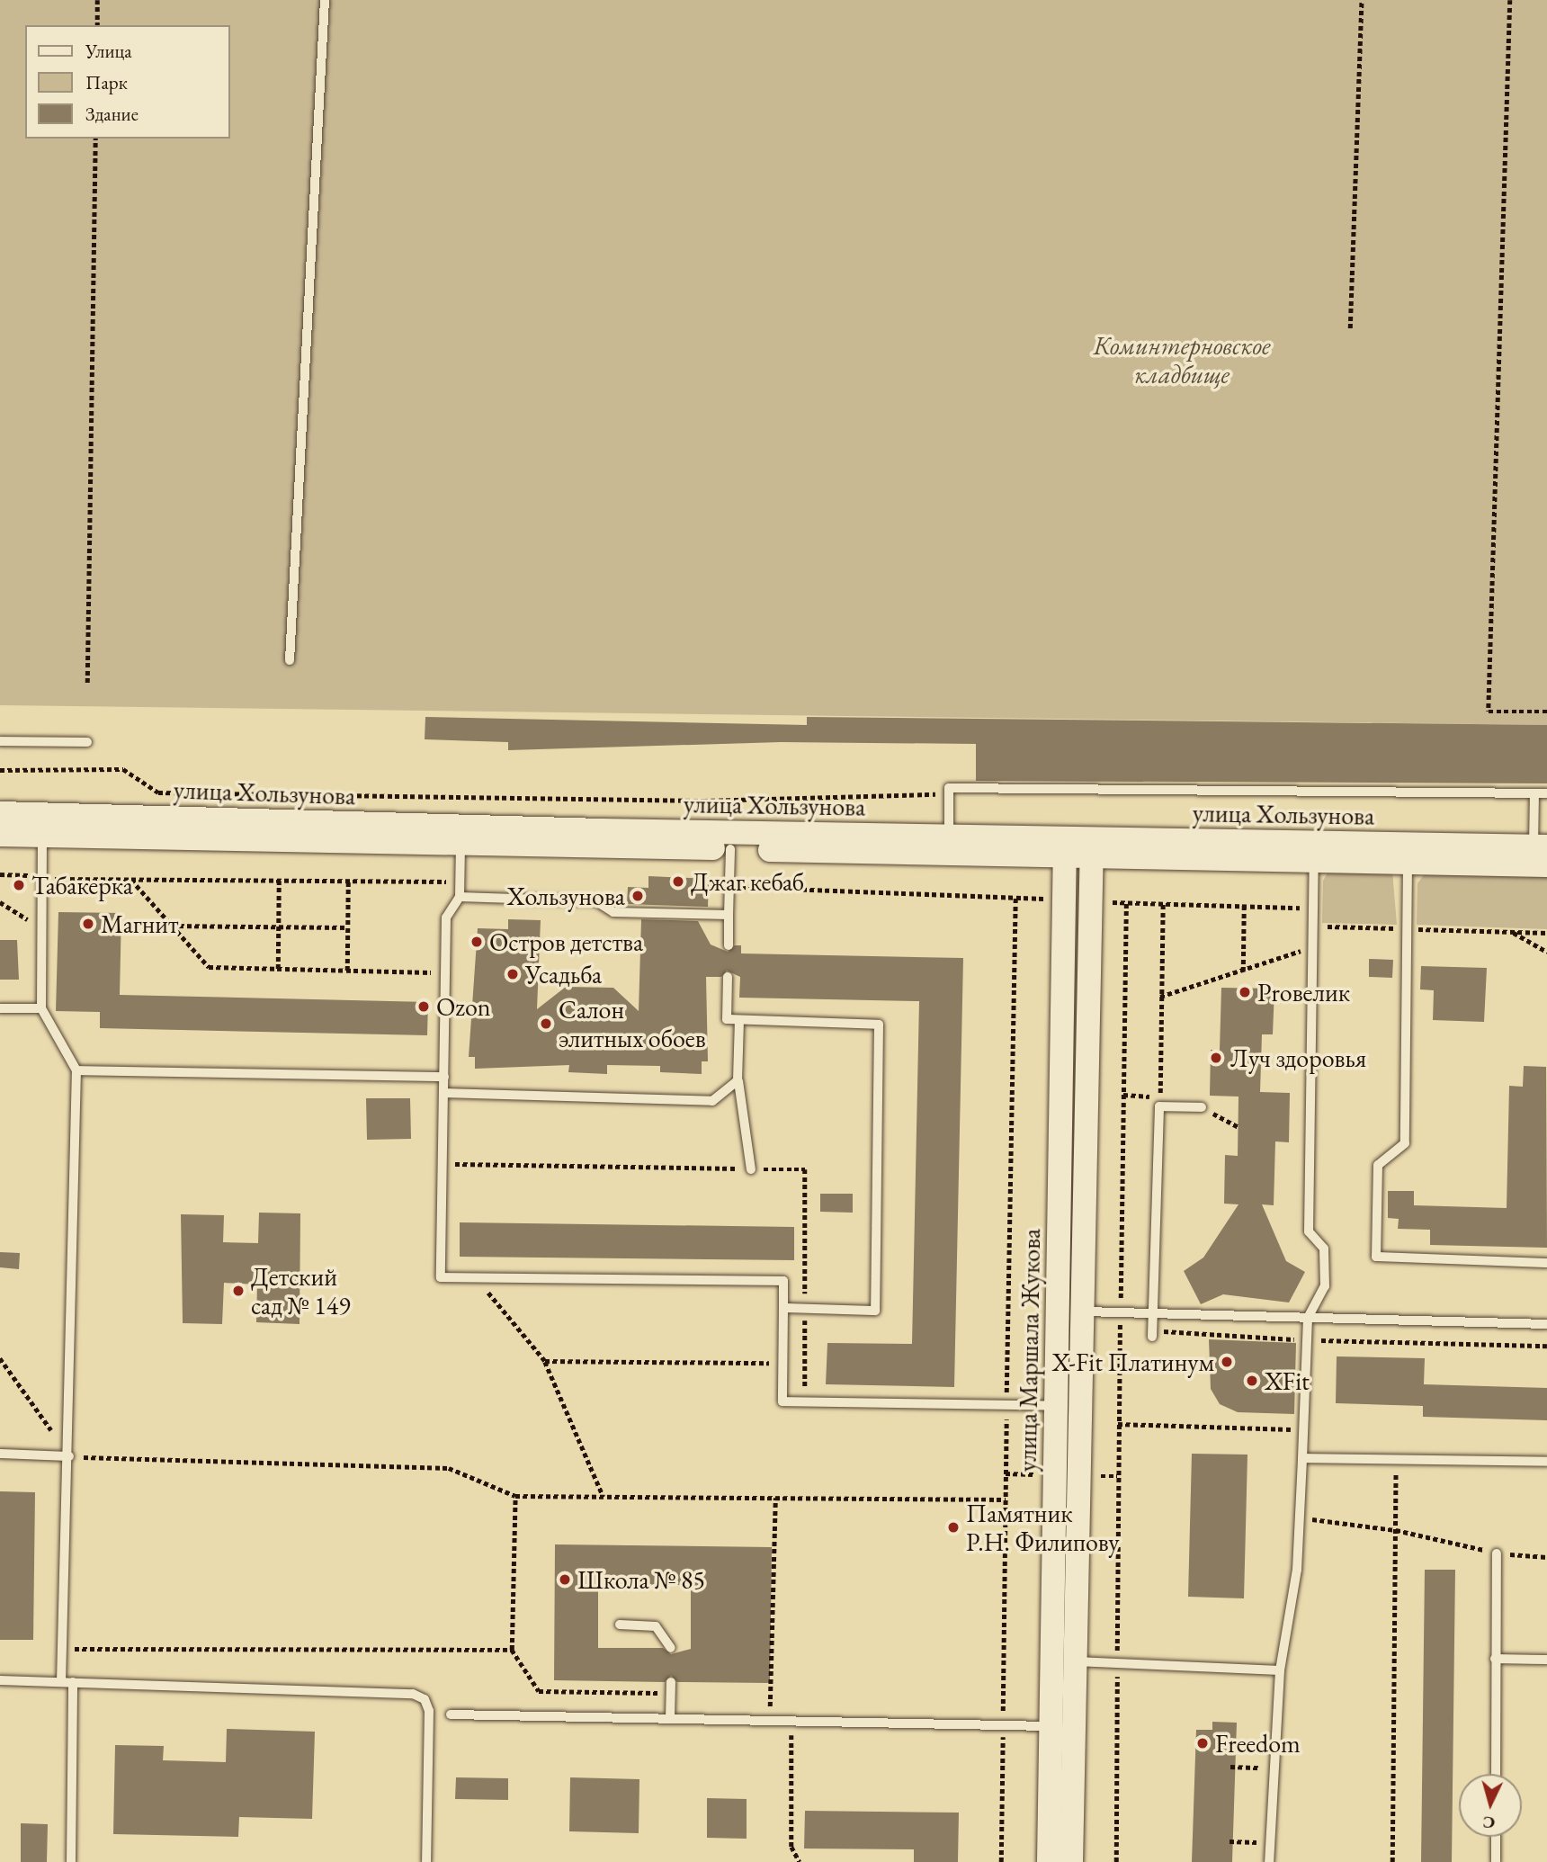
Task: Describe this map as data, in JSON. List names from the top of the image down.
{
  "streets": {
    "main road": ["улица Хользунова", "улица Маршала Жукова"]
  },
  "crossings": [
    ["улица Хользунова", "улица Маршала Жукова"]
  ],
  "parks": ["Коминтерновское кладбище"],
  "places": [
    "Джаг кебаб",
    "Табакерка",
    "Хользунова",
    "Магнит",
    "Остров детства",
    "Усадьба",
    "Proвелик",
    "Ozon",
    "Салон элитных обоев",
    "Луч здоровья",
    "Детский сад № 149",
    "X-Fit Платинум",
    "XFit",
    "Памятник Р.Н. Филипову",
    "Школа № 85",
    "Freedom"
  ],
  "legend": ["Улица", "Парк", "Здание"],
  "north": "bottom"
}
